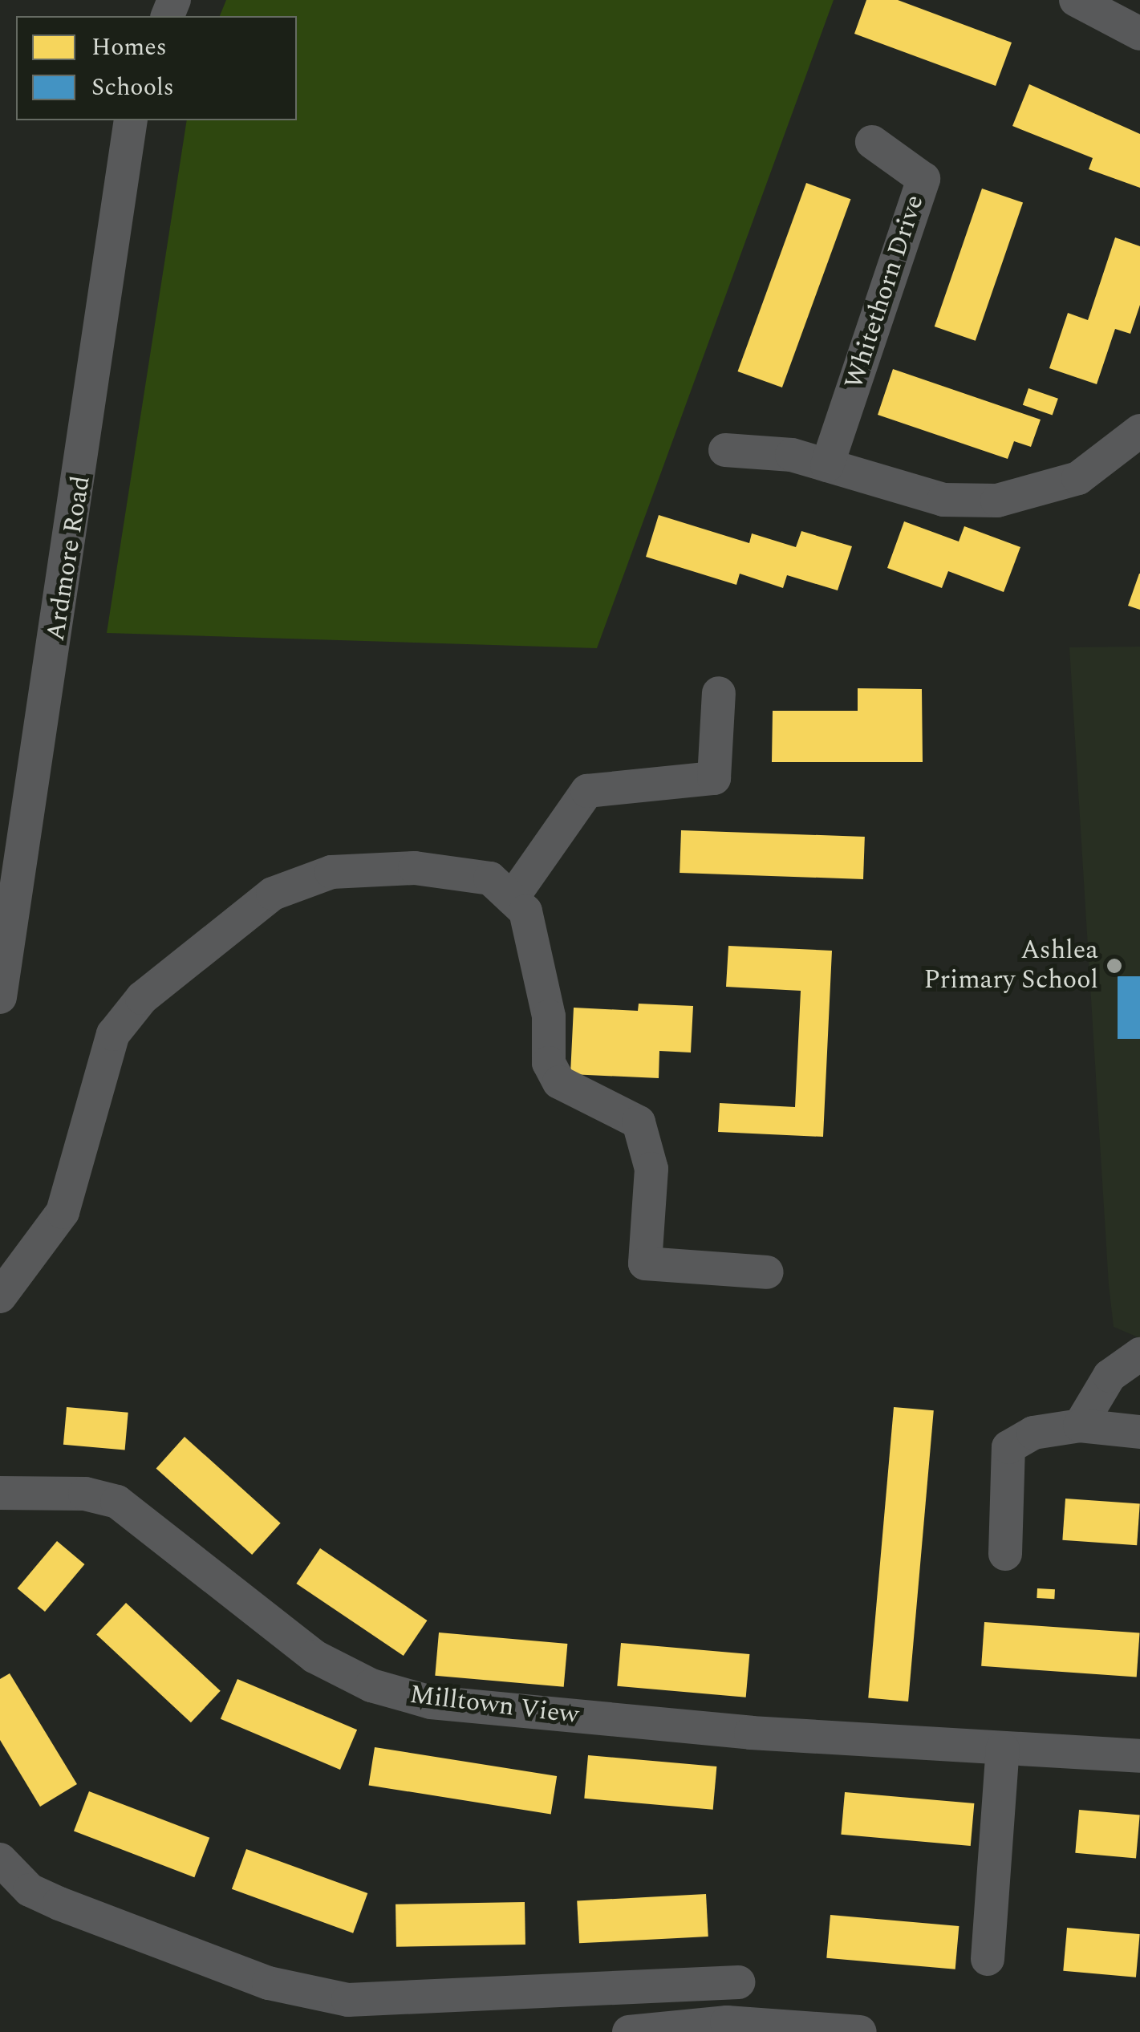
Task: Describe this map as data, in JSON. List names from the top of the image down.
{
  "streets": {
    "street": ["Whitethorn Drive", "Ardmore Road", "Milltown View"]
  },
  "places": ["Ashlea Primary School"],
  "legend": ["Homes", "Schools"]
}
